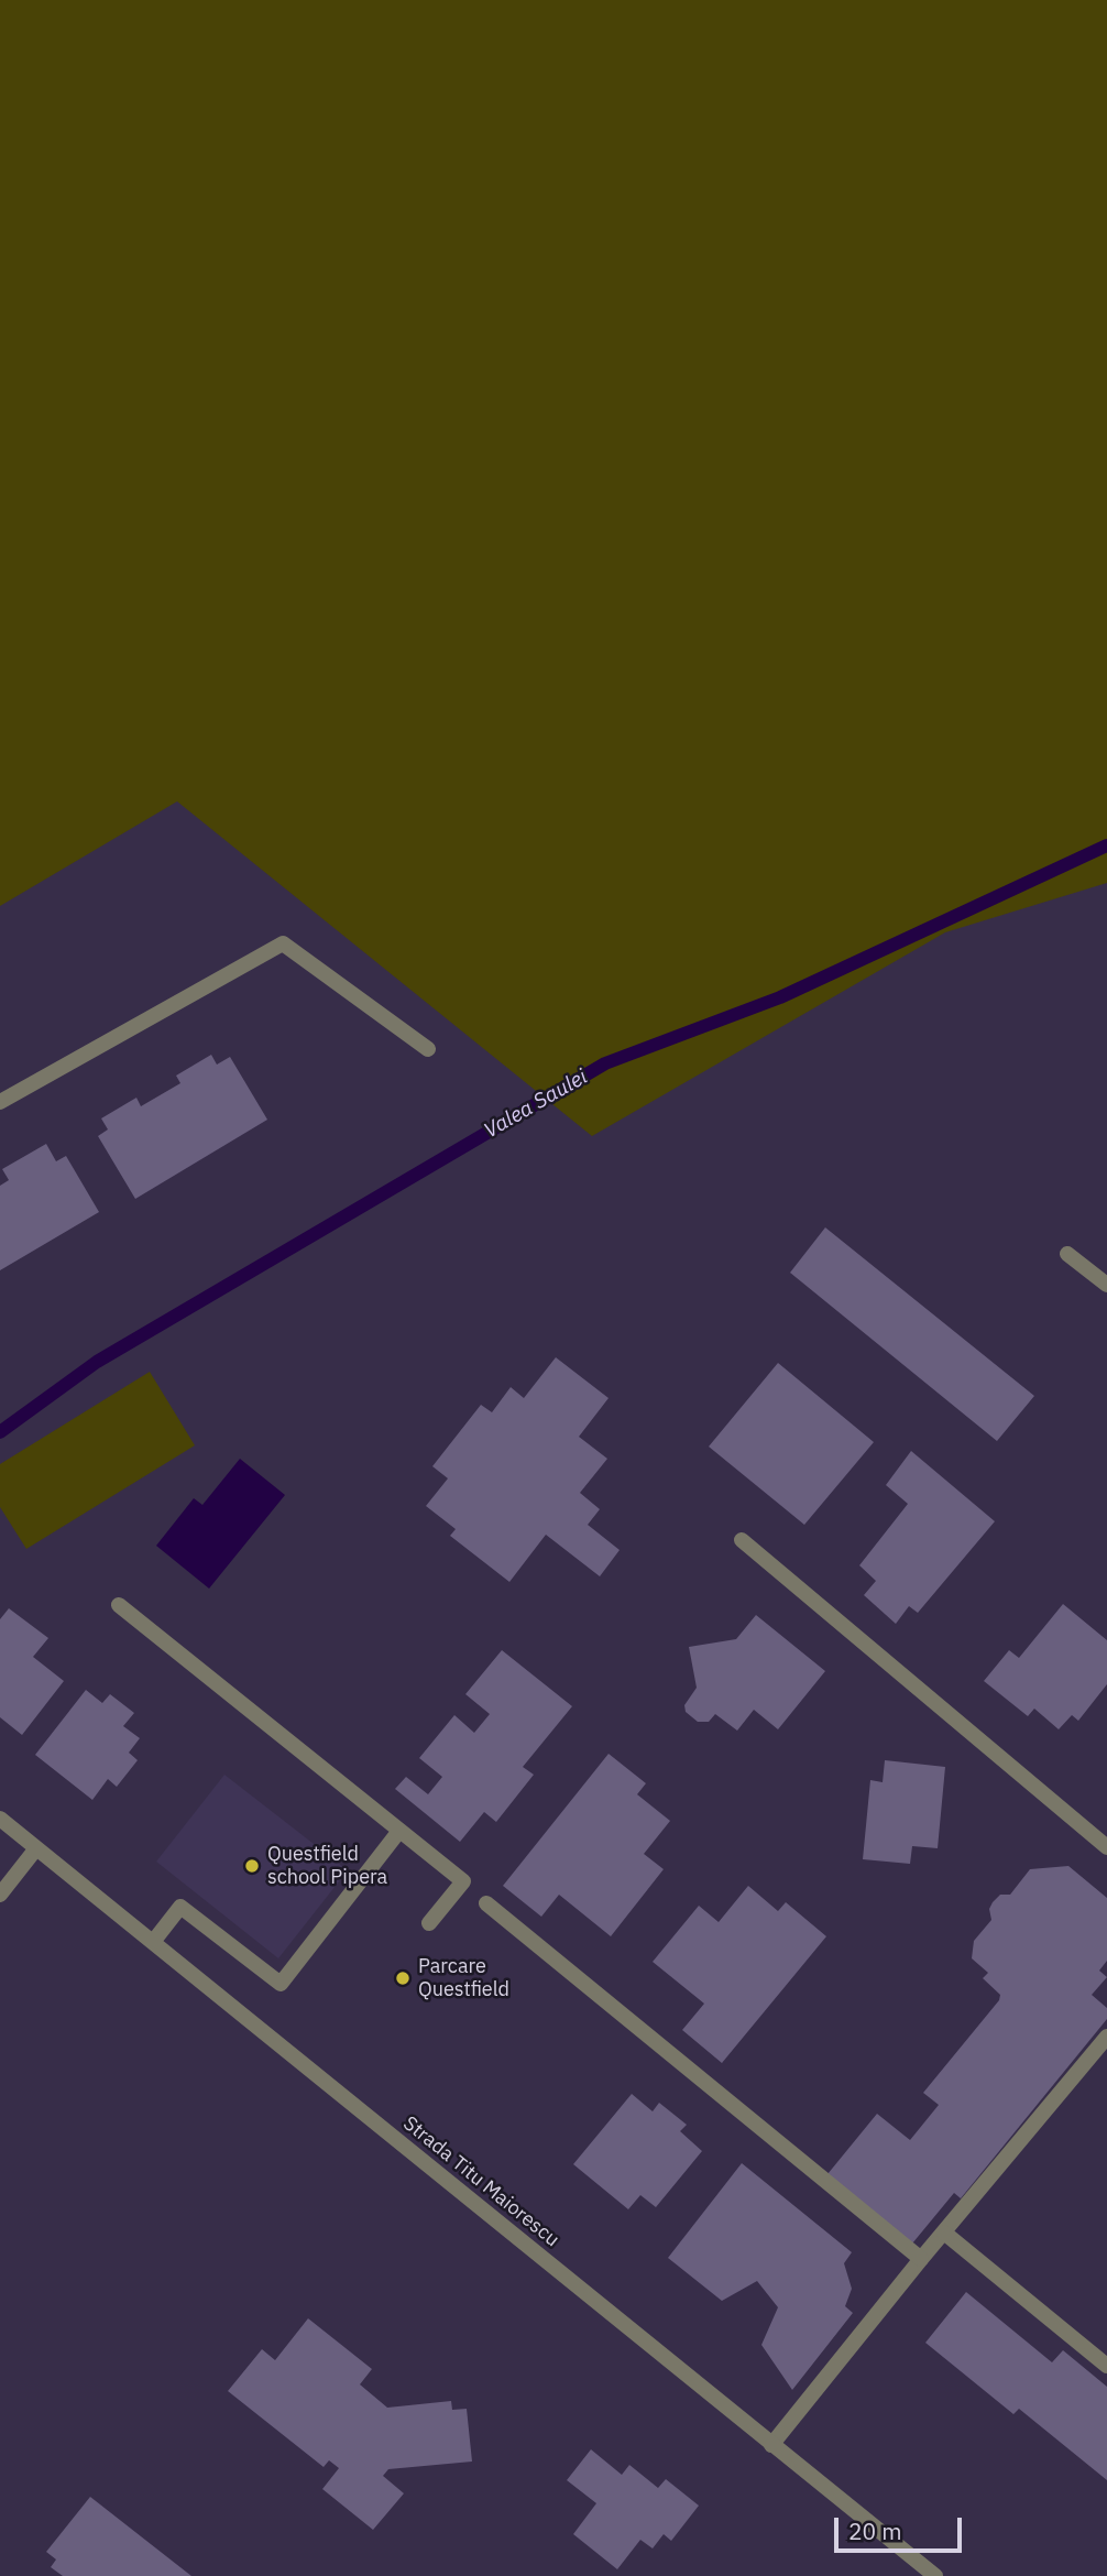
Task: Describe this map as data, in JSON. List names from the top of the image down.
{
  "streets": {
    "street": ["Strada Titu Maiorescu"]
  },
  "water": ["Valea Saulei"],
  "places": ["Questfield school Pipera", "Parcare Questfield"],
  "scale_bar": "20 m"
}
